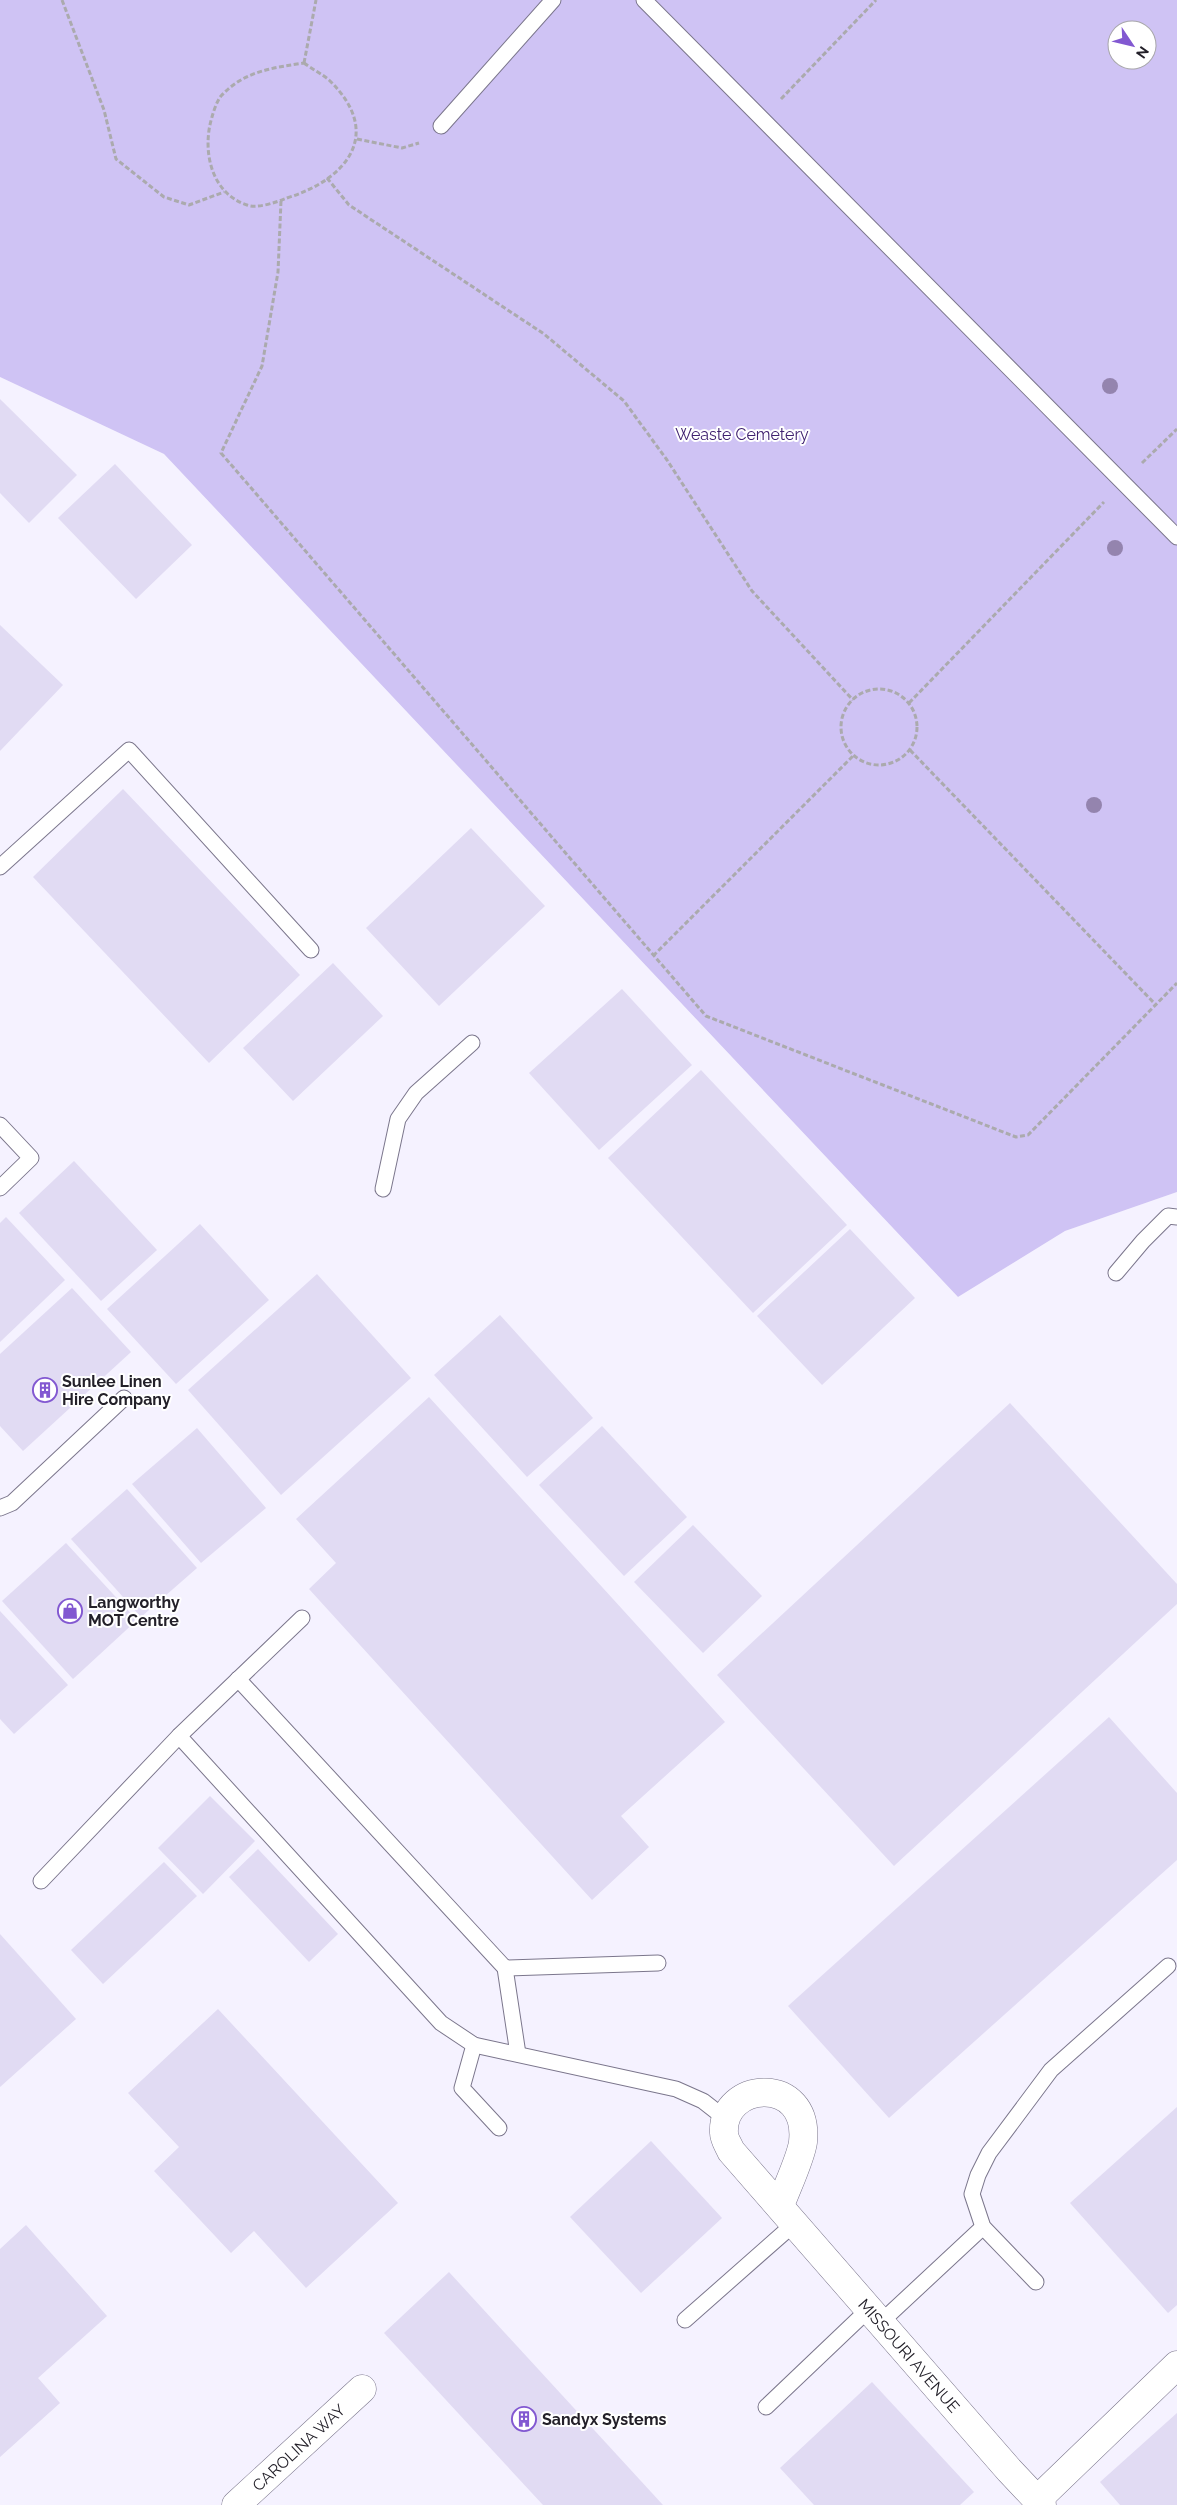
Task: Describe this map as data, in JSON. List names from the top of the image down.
{
  "streets": {
    "street": ["MISSOURI AVENUE", "CAROLINA WAY"]
  },
  "parks": ["Weaste Cemetery"],
  "places": {
    "building": ["Sunlee Linen Hire Company", "Sandyx Systems"],
    "shop": ["Langworthy MOT Centre"]
  },
  "north": "bottom right"
}
